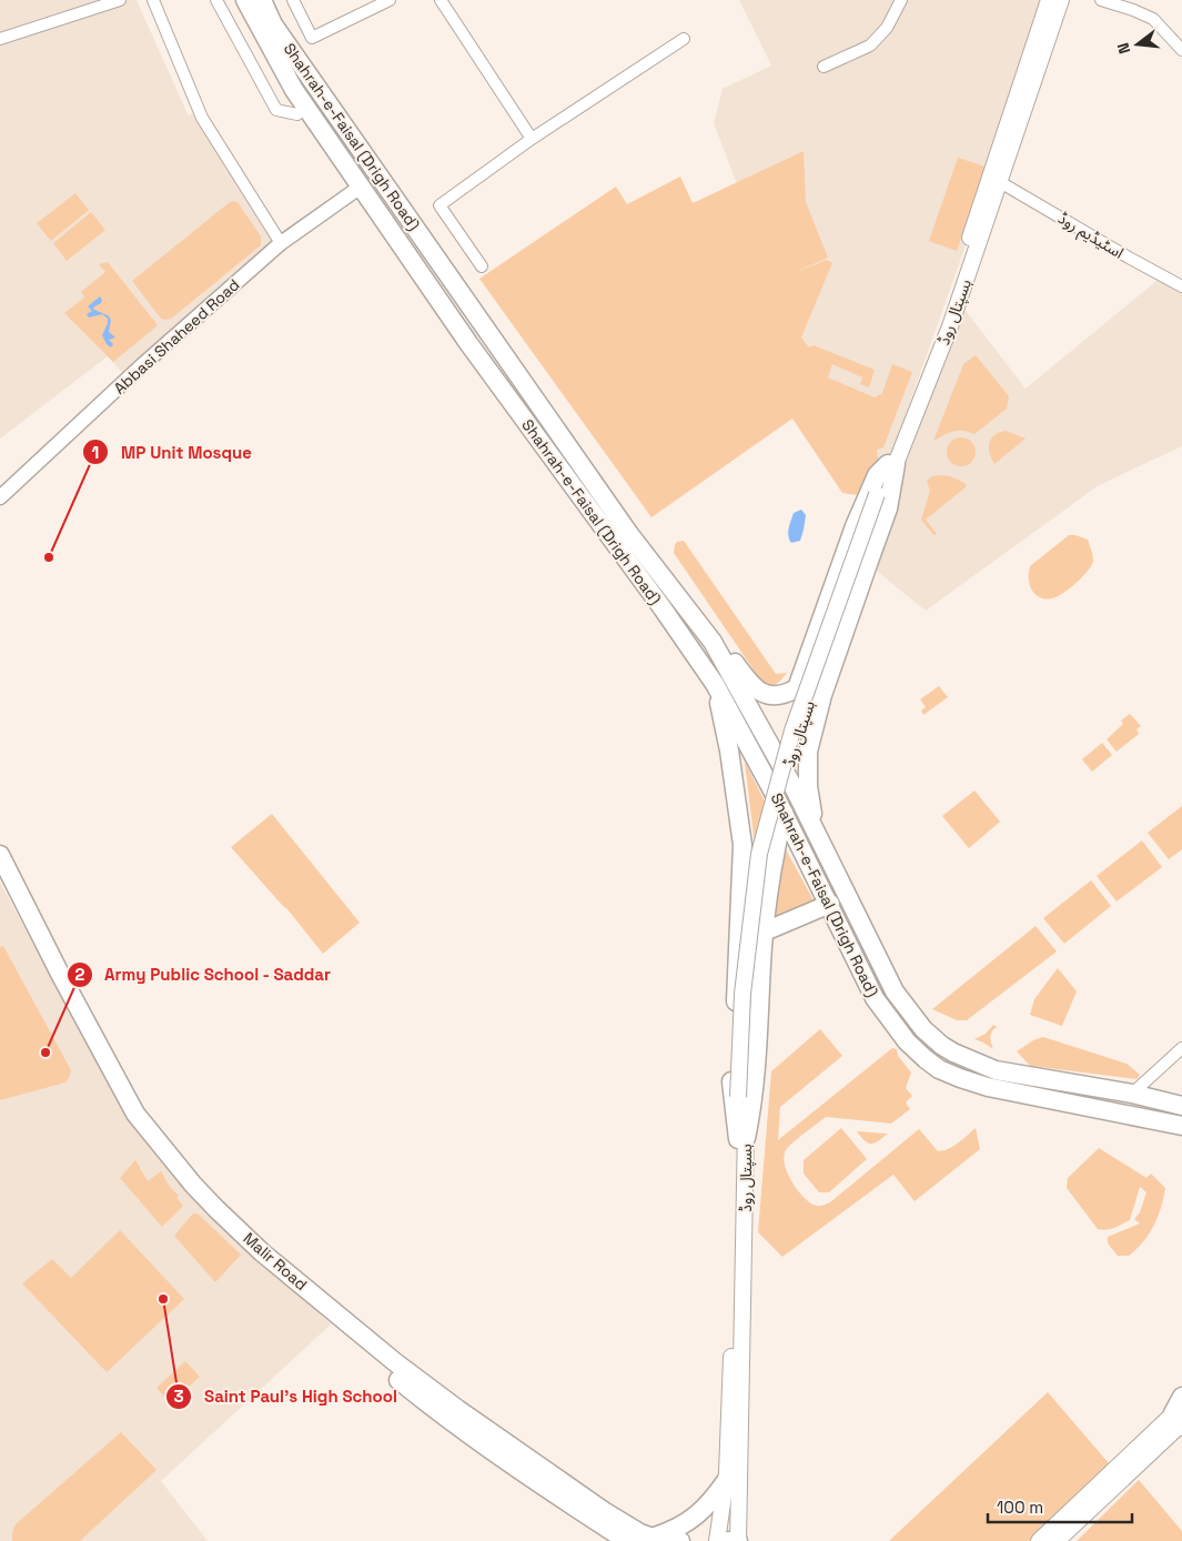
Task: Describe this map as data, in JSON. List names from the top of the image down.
{
  "streets": {
    "main road": ["Shahrah-e-Faisal (Drigh Road)", "ہسپتال روڈ", "Malir Road"],
    "street": ["اسٹیڈیم روڈ", "Abbasi Shaheed Road"]
  },
  "crossings": [
    ["Shahrah-e-Faisal (Drigh Road)", "Abbasi Shaheed Road"],
    ["اسٹیڈیم روڈ", "ہسپتال روڈ"]
  ],
  "places": ["MP Unit Mosque", "Army Public School - Saddar", "Saint Paul's High School"],
  "scale_bar": "100 m",
  "north": "left"
}
